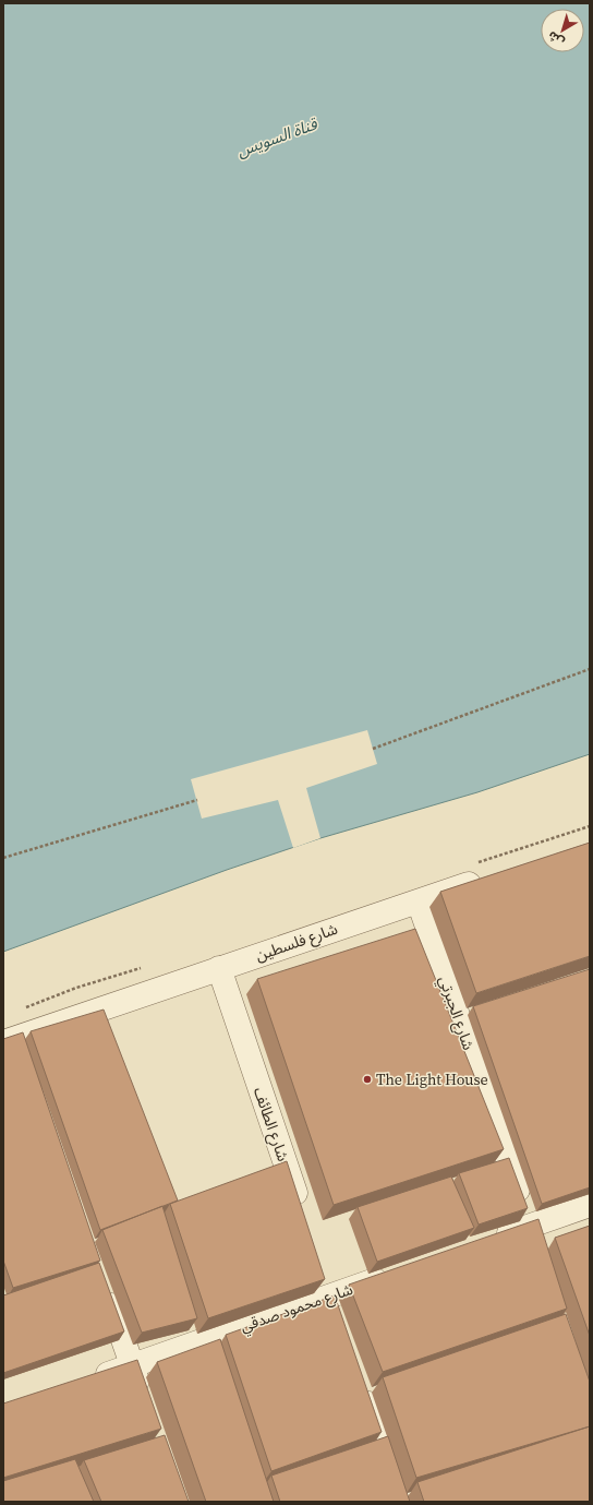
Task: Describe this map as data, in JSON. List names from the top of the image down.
{
  "streets": {
    "street": [
      "شارع فلسطين",
      "شارع الجبرتي",
      "شارع الطائف",
      "شارع محمود صدقي"
    ]
  },
  "crossings": [
    ["شارع فلسطين", "شارع الجبرتي"],
    ["شارع فلسطين", "شارع الطائف"]
  ],
  "water": ["قناة السويس"],
  "places": ["The Light House"],
  "north": "bottom left"
}
